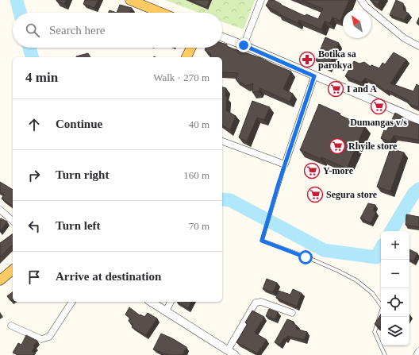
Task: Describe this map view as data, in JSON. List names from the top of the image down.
{
  "places": {
    "pharmacy": ["Botika sa parokya"],
    "supermarket": [
      "I and A",
      "Dumangas v/s",
      "Rhyile store",
      "Y-more",
      "Segura store"
    ]
  },
  "north": "top left",
  "page": {
    "search": "Search here",
    "heading": ["4 min", "Walk · 270 m"],
    "list": [
      ["Continue", "40 m"],
      ["Turn right", "160 m"],
      ["Turn left", "70 m"],
      "Arrive at destination"
    ],
    "map_buttons": ["+", "−"]
  }
}
